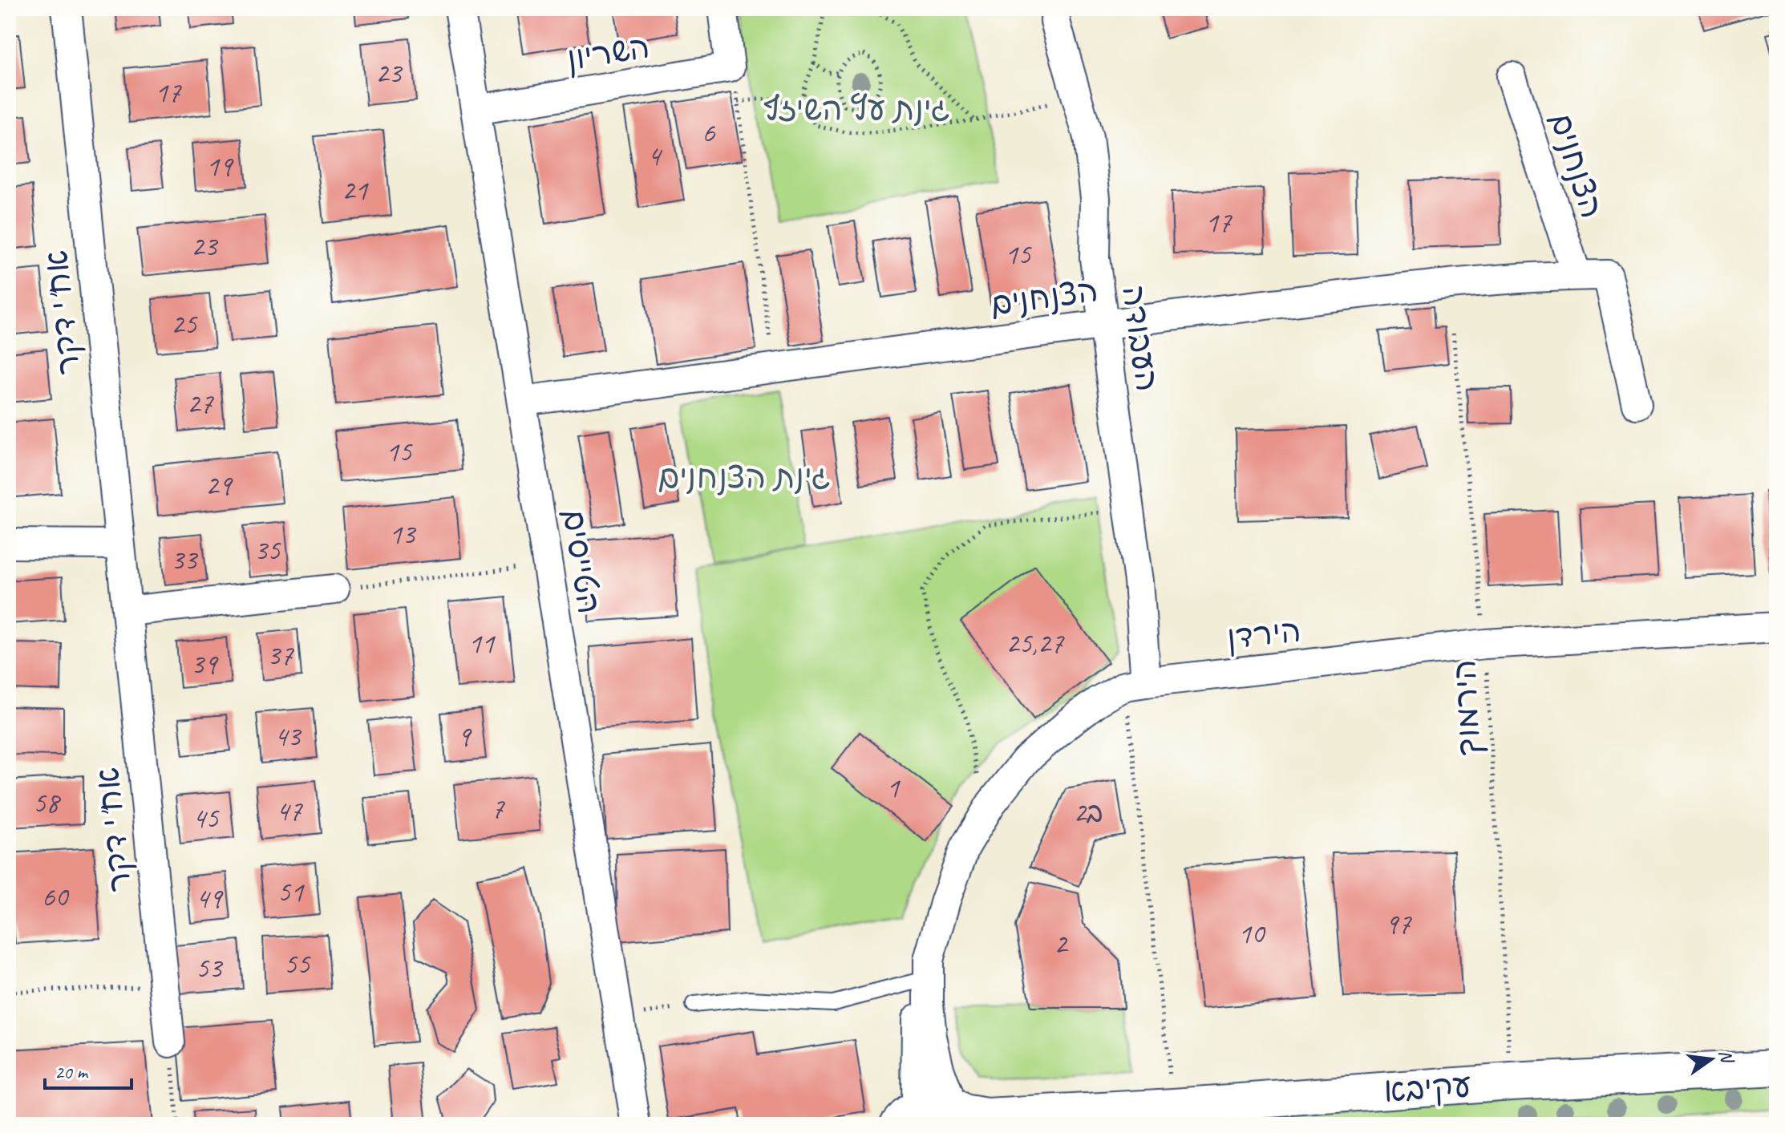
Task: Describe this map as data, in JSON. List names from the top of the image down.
{
  "streets": {
    "street": [
      "השריון",
      "הצנחנים",
      "אח''י דקר",
      "העבודה",
      "הטייסים",
      "הירדן",
      "עקיבא"
    ],
    "path": ["הירמוך"]
  },
  "crossings": [
    ["השריון", "הטייסים"],
    ["הצנחנים", "העבודה"],
    ["הצנחנים", "הטייסים"],
    ["העבודה", "הירדן"],
    ["הירדן", "הירמוך"],
    ["הירדן", "עקיבא"],
    ["הירמוך", "עקיבא"]
  ],
  "parks": ["גינת עץ השיזף", "גינת הצנחנים"],
  "house_numbers": [
    "23",
    "17",
    "6",
    "4",
    "19",
    "21",
    "17",
    "23",
    "15",
    "25",
    "27",
    "15",
    "29",
    "13",
    "35",
    "33",
    "11",
    "25,27",
    "37",
    "39",
    "43",
    "9",
    "1",
    "58",
    "7",
    "47",
    "2ב",
    "45",
    "51",
    "60",
    "49",
    "97",
    "10",
    "2",
    "55",
    "53"
  ],
  "scale_bar": "20 m",
  "north": "right"
}
